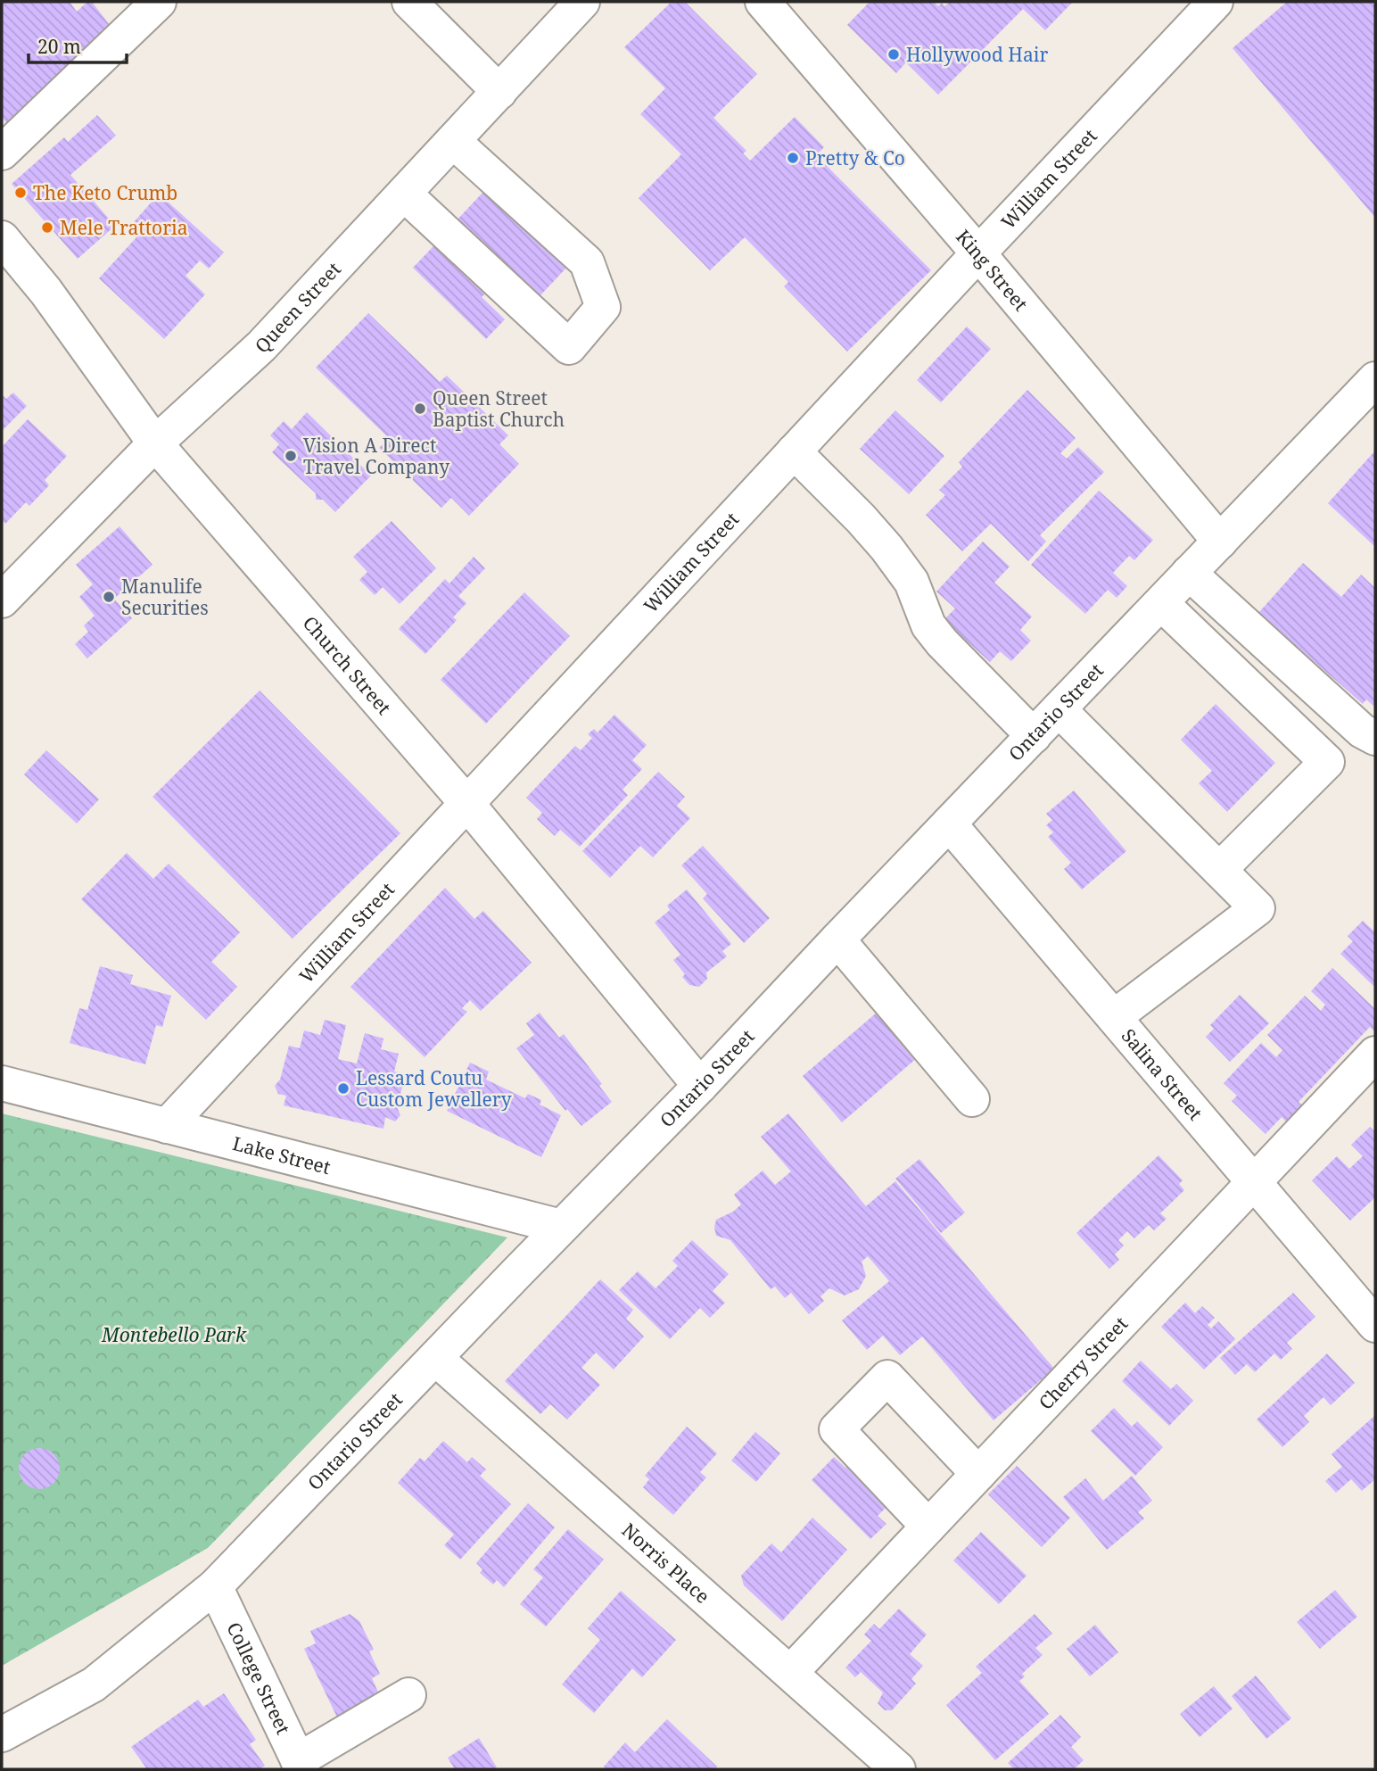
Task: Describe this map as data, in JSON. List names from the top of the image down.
{
  "streets": {
    "street": [
      "William Street",
      "King Street",
      "Queen Street",
      "Church Street",
      "Ontario Street",
      "Salina Street",
      "Lake Street",
      "Cherry Street",
      "Norris Place",
      "College Street"
    ]
  },
  "crossings": [
    ["William Street", "King Street"],
    ["William Street", "Church Street"],
    ["William Street", "Lake Street"],
    ["King Street", "Ontario Street"],
    ["Queen Street", "Church Street"],
    ["Church Street", "Ontario Street"],
    ["Ontario Street", "Salina Street"],
    ["Ontario Street", "Lake Street"],
    ["Ontario Street", "Norris Place"],
    ["Ontario Street", "College Street"],
    ["Salina Street", "Cherry Street"],
    ["Cherry Street", "Norris Place"]
  ],
  "parks": ["Montebello Park"],
  "places": [
    "Hollywood Hair",
    "Pretty & Co",
    "The Keto Crumb",
    "Mele Trattoria",
    "Queen Street Baptist Church",
    "Vision A Direct Travel Company",
    "Manulife Securities",
    "Lessard Coutu Custom Jewellery"
  ],
  "scale_bar": "20 m"
}
